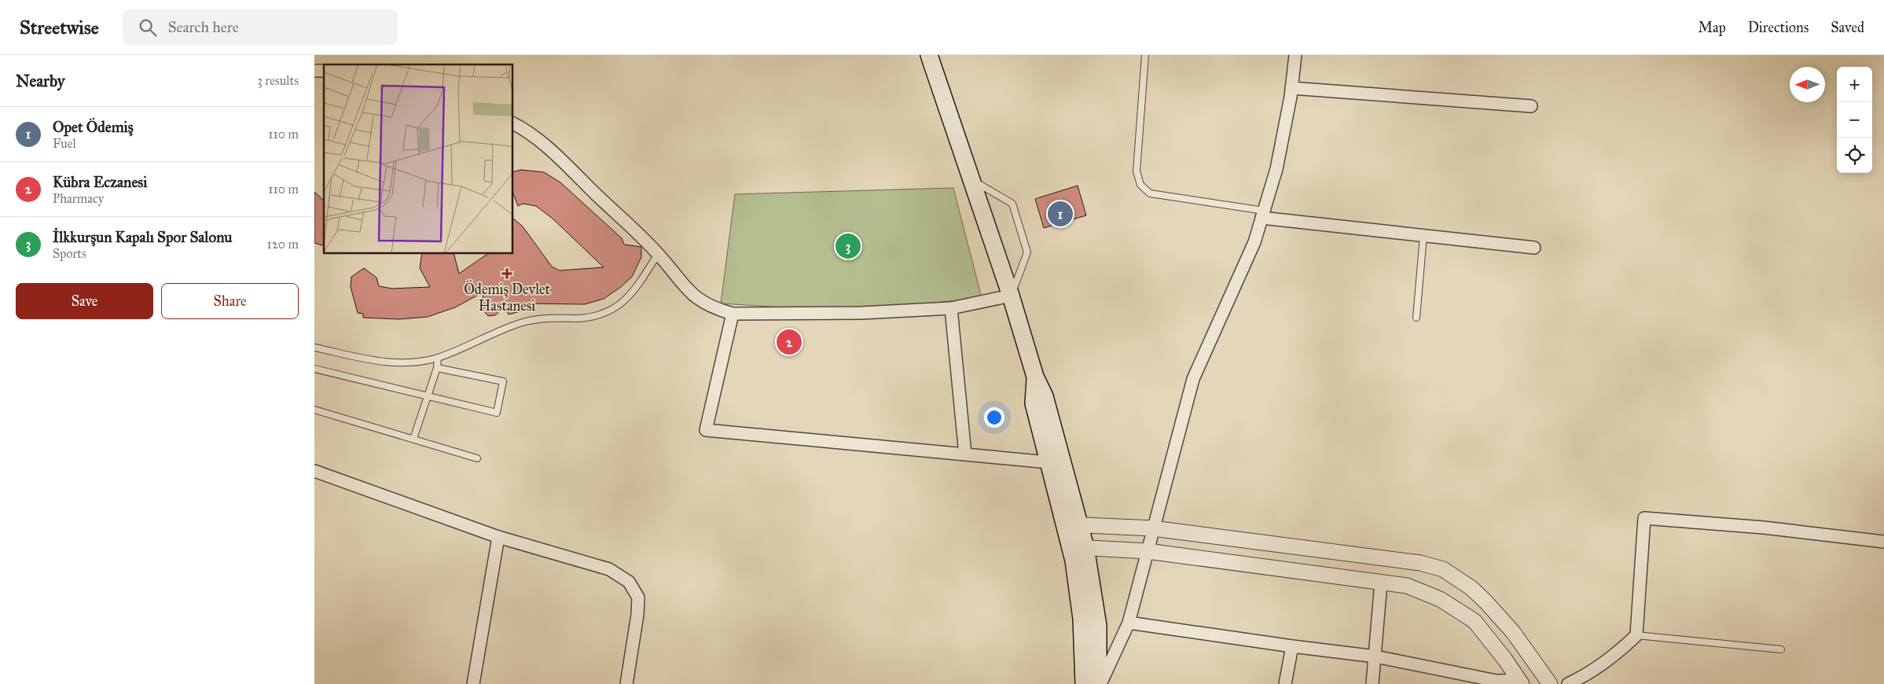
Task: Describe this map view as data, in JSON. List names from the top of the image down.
{
  "places": {
    "health": ["Ödemiş Devlet Hastanesi"]
  },
  "north": "left",
  "page": {
    "header": "Streetwise",
    "search": "Search here",
    "nav": ["Map", "Directions", "Saved"],
    "heading": ["Nearby", "3 results"],
    "map_buttons": ["+", "−"],
    "list": [
      {
        "mark": "1",
        "name": "Opet Ödemiş",
        "note": "Fuel",
        "value": "110 m"
      },
      {
        "mark": "2",
        "name": "Kübra Eczanesi",
        "note": "Pharmacy",
        "value": "110 m"
      },
      {
        "mark": "3",
        "name": "İlkkurşun Kapalı Spor Salonu",
        "note": "Sports",
        "value": "120 m"
      }
    ],
    "pins": ["1", "3", "2"],
    "buttons": ["Save", "Share"]
  }
}
